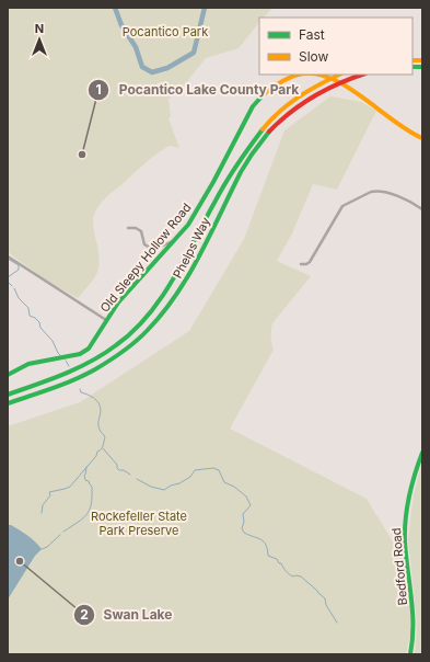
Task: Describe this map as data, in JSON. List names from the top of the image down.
{
  "streets": {
    "main road": ["Phelps Way", "Old Sleepy Hollow Road", "Bedford Road"]
  },
  "parks": ["Pocantico Park", "Rockefeller State Park Preserve"],
  "places": ["Pocantico Lake County Park", "Swan Lake"],
  "legend": ["Fast", "Slow"],
  "north": "top"
}
